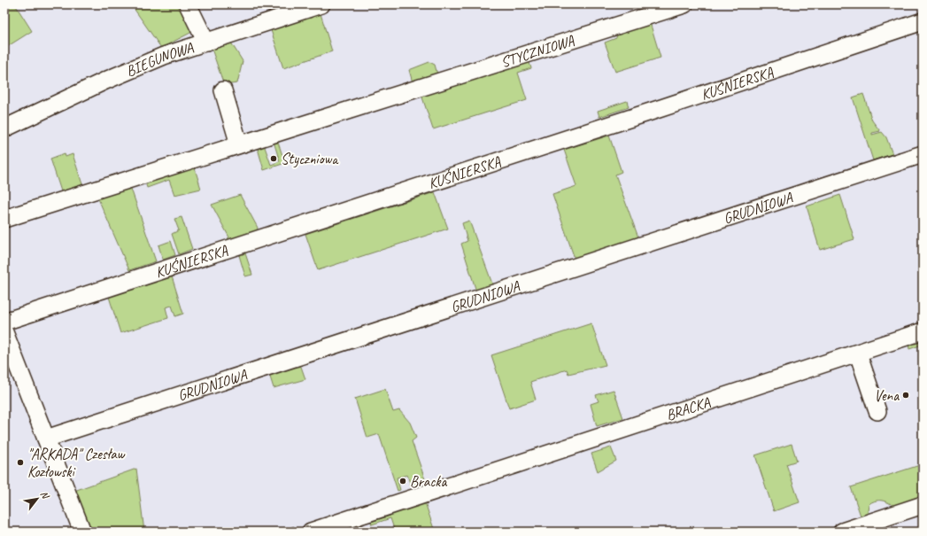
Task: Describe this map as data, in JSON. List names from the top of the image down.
{
  "streets": {
    "street": [
      "STYCZNIOWA",
      "BIEGUNOWA",
      "KUŚNIERSKA",
      "GRUDNIOWA",
      "BRACKA"
    ]
  },
  "places": [
    "Styczniowa",
    "Vena",
    "\"ARKADA\" Czesław Kozłowski",
    "Bracka"
  ],
  "north": "top right"
}
